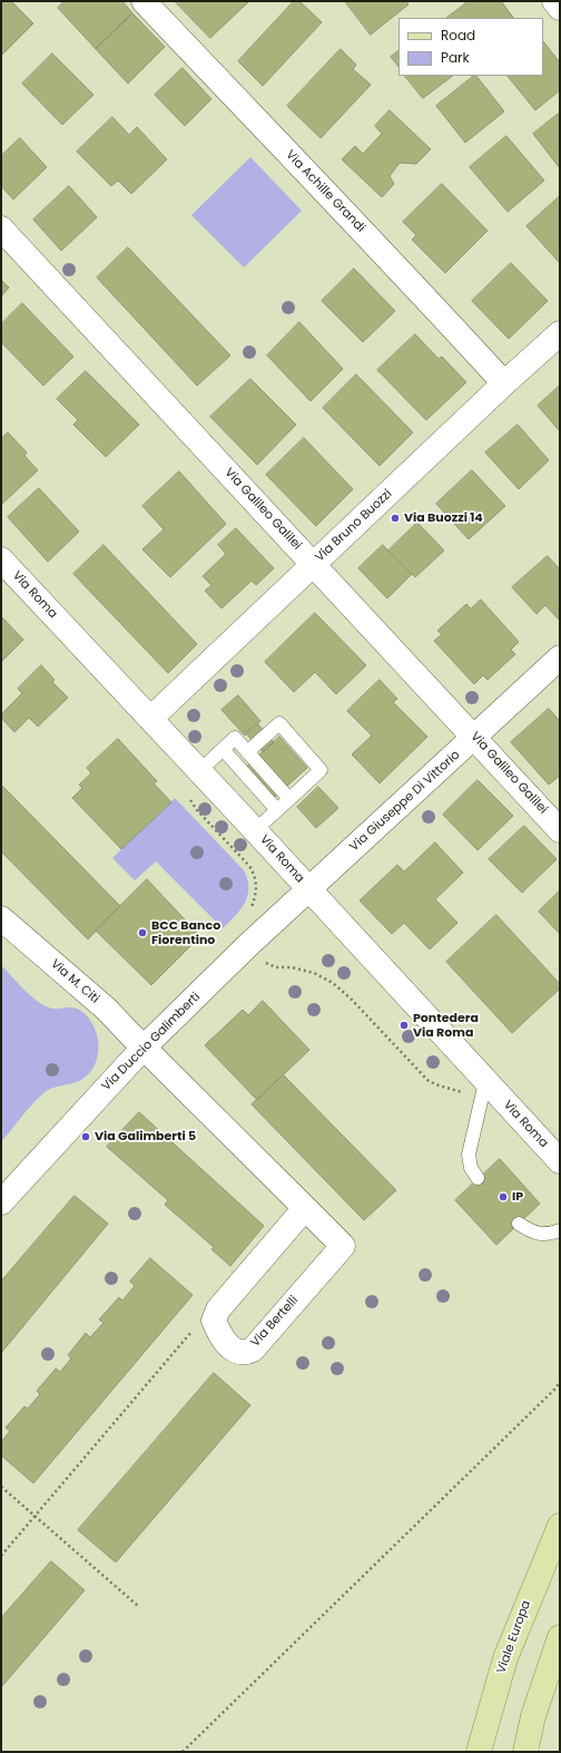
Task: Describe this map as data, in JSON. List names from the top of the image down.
{
  "streets": {
    "main road": ["Viale Europa"],
    "street": [
      "Via Achille Grandi",
      "Via Galileo Galilei",
      "Via Bruno Buozzi",
      "Via Roma",
      "Via Giuseppe Di Vittorio",
      "Via M. Citi",
      "Via Duccio Galimberti",
      "Via Bertelli"
    ]
  },
  "crossings": [
    ["Via Achille Grandi", "Via Bruno Buozzi"],
    ["Via Galileo Galilei", "Via Bruno Buozzi"],
    ["Via Galileo Galilei", "Via Giuseppe Di Vittorio"],
    ["Via Bruno Buozzi", "Via Roma"],
    ["Via Roma", "Via Giuseppe Di Vittorio"],
    ["Via Roma", "Via Duccio Galimberti"],
    ["Via Giuseppe Di Vittorio", "Via Duccio Galimberti"],
    ["Via M. Citi", "Via Duccio Galimberti"],
    ["Via M. Citi", "Via Bertelli"],
    ["Via Duccio Galimberti", "Via Bertelli"]
  ],
  "places": [
    "Via Buozzi 14",
    "BCC Banco Fiorentino",
    "Pontedera Via Roma",
    "Via Galimberti 5",
    "IP"
  ],
  "legend": ["Road", "Park"]
}
